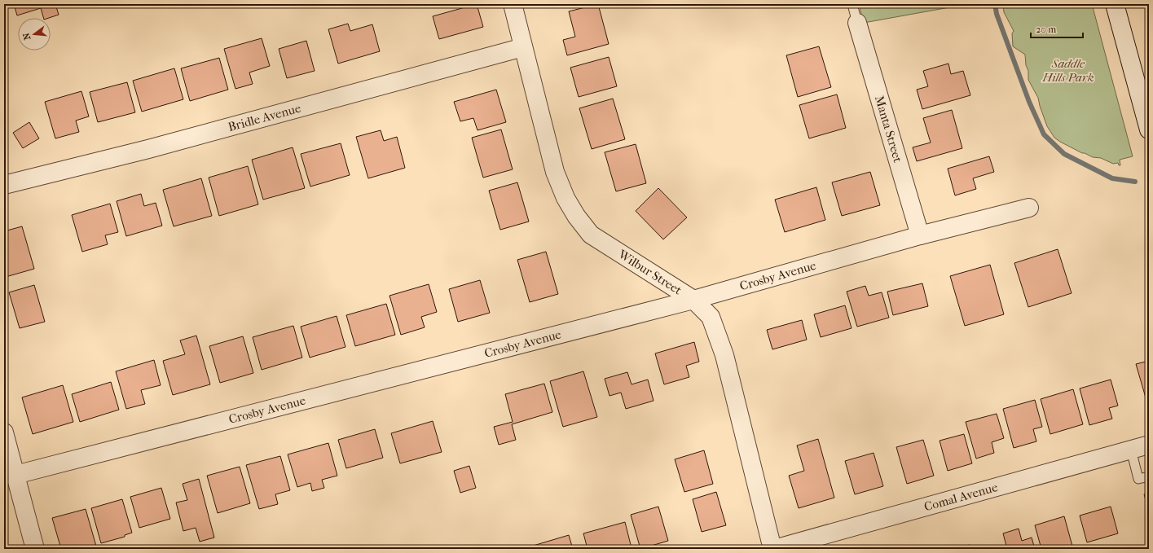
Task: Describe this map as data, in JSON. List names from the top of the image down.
{
  "streets": {
    "street": [
      "Bridle Avenue",
      "Manta Street",
      "Wilbur Street",
      "Crosby Avenue",
      "Comal Avenue"
    ]
  },
  "crossings": [
    ["Bridle Avenue", "Wilbur Street"],
    ["Manta Street", "Crosby Avenue"],
    ["Wilbur Street", "Crosby Avenue"],
    ["Wilbur Street", "Comal Avenue"]
  ],
  "parks": ["Saddle Hills Park"],
  "scale_bar": "20 m",
  "north": "left"
}
